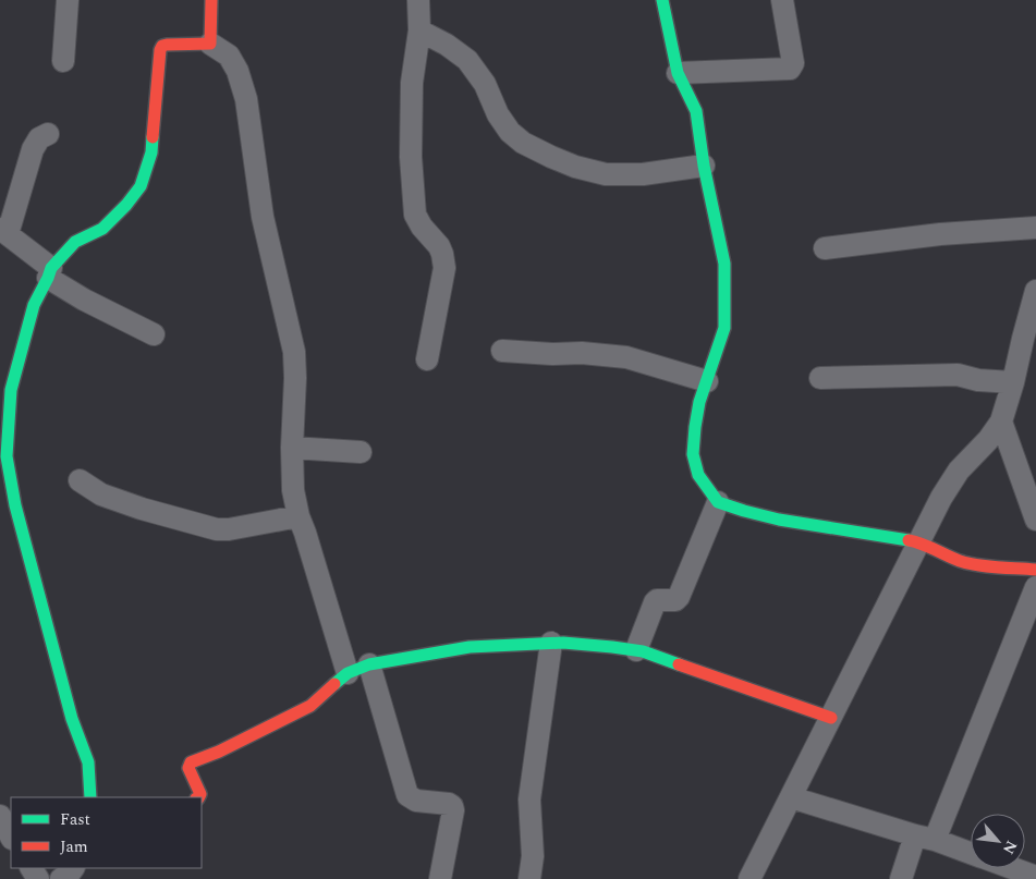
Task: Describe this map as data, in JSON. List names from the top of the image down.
{
  "legend": ["Fast", "Jam"],
  "north": "bottom right"
}
